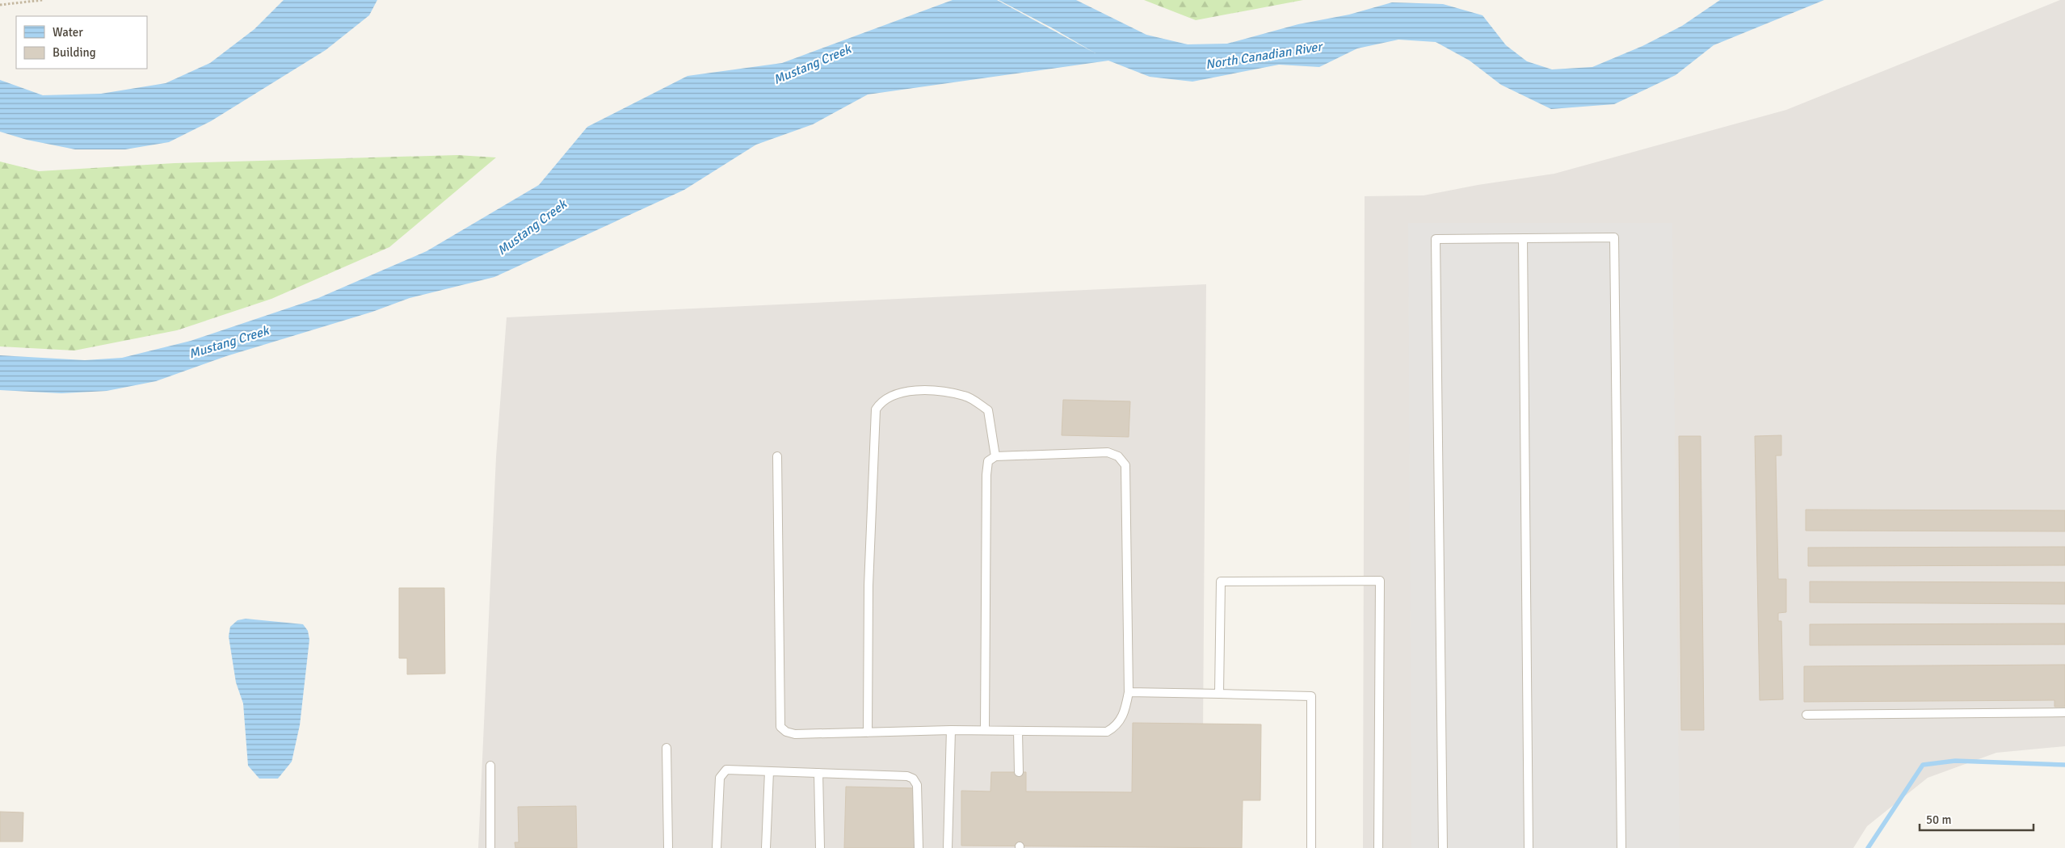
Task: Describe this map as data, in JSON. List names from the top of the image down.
{
  "water": ["North Canadian River", "Mustang Creek"],
  "legend": ["Water", "Building"],
  "scale_bar": "50 m"
}
